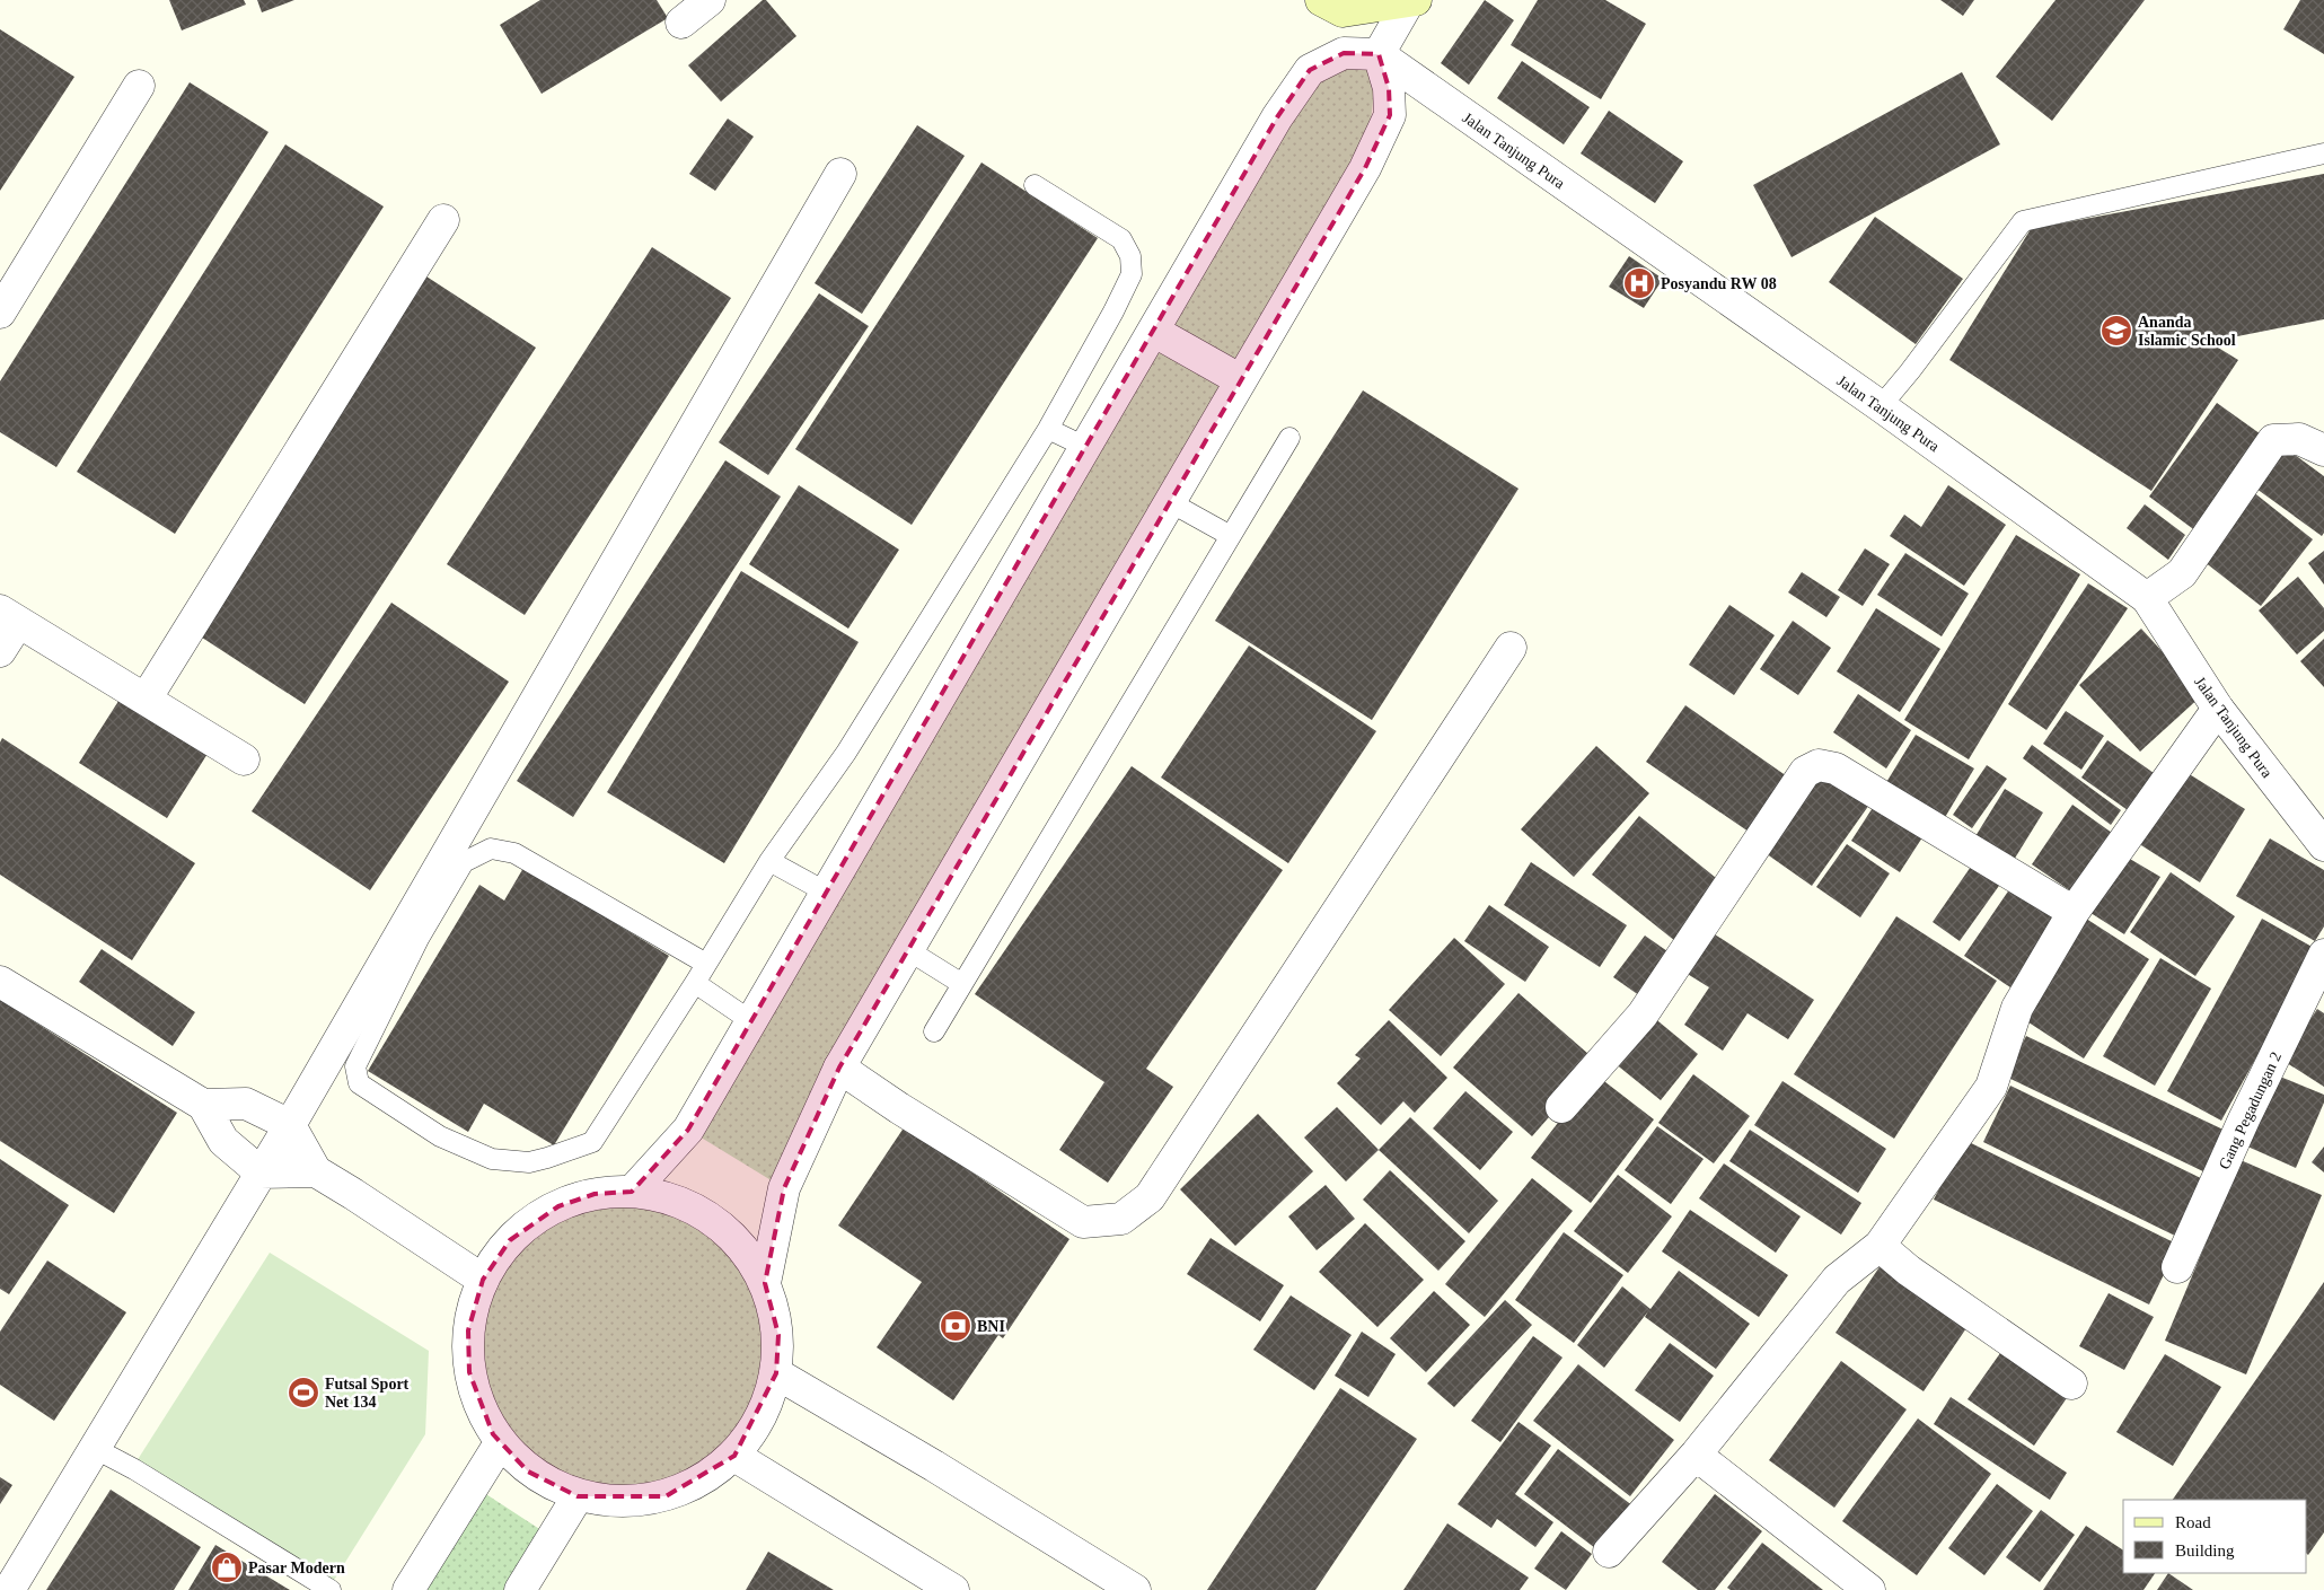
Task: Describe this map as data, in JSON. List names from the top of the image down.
{
  "streets": {
    "street": ["Jalan Tanjung Pura", "Gang Pegadungan 2"]
  },
  "places": {
    "hospital": ["Posyandu RW 08"],
    "school or university": ["Ananda Islamic School"],
    "bank": ["BNI"],
    "sports": ["Futsal Sport Net 134"],
    "shop": ["Pasar Modern"]
  },
  "legend": ["Road", "Building"]
}
